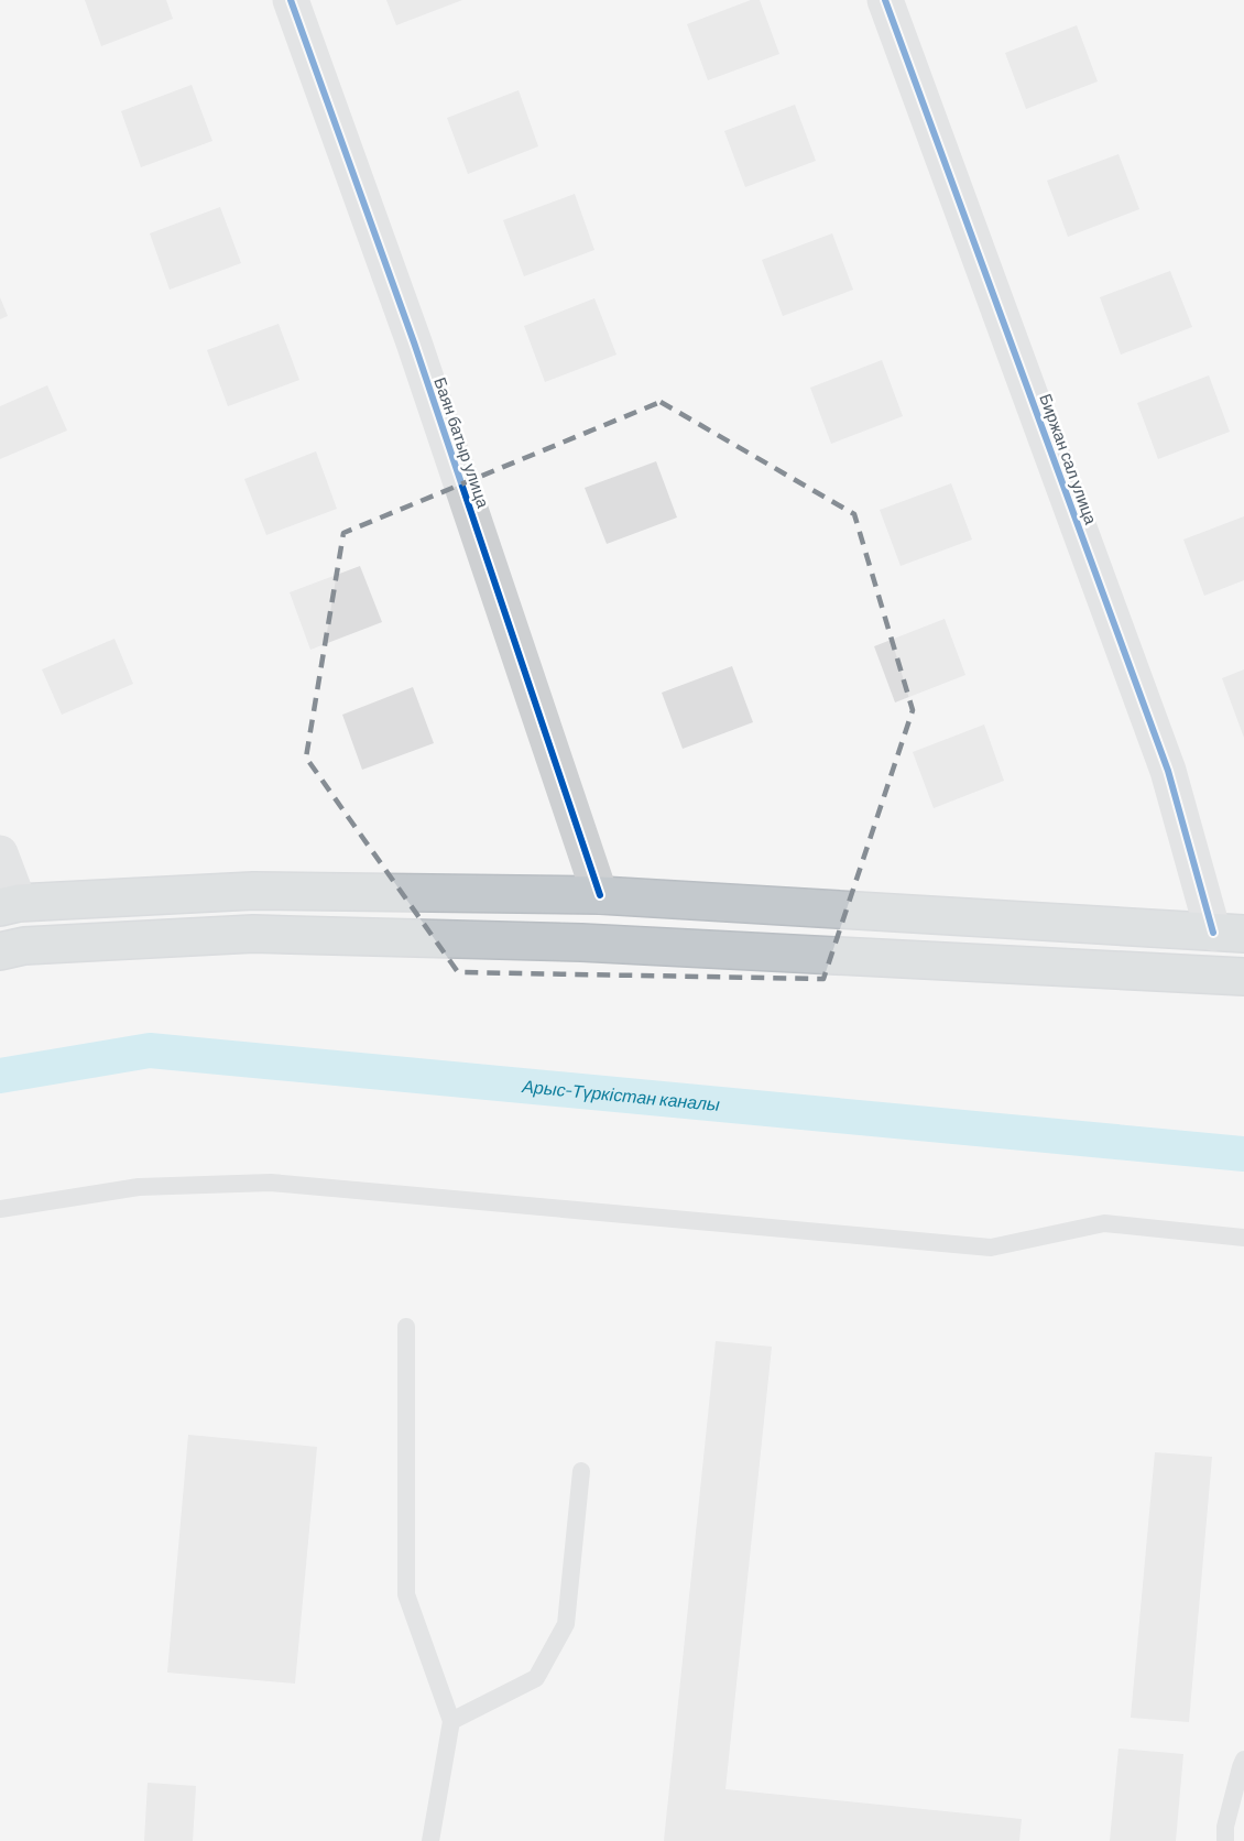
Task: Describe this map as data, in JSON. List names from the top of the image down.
{
  "streets": {
    "street": ["Баян батыр улица", "Биржан сал улица"]
  },
  "water": ["Арыс-Түркістан каналы"]
}
